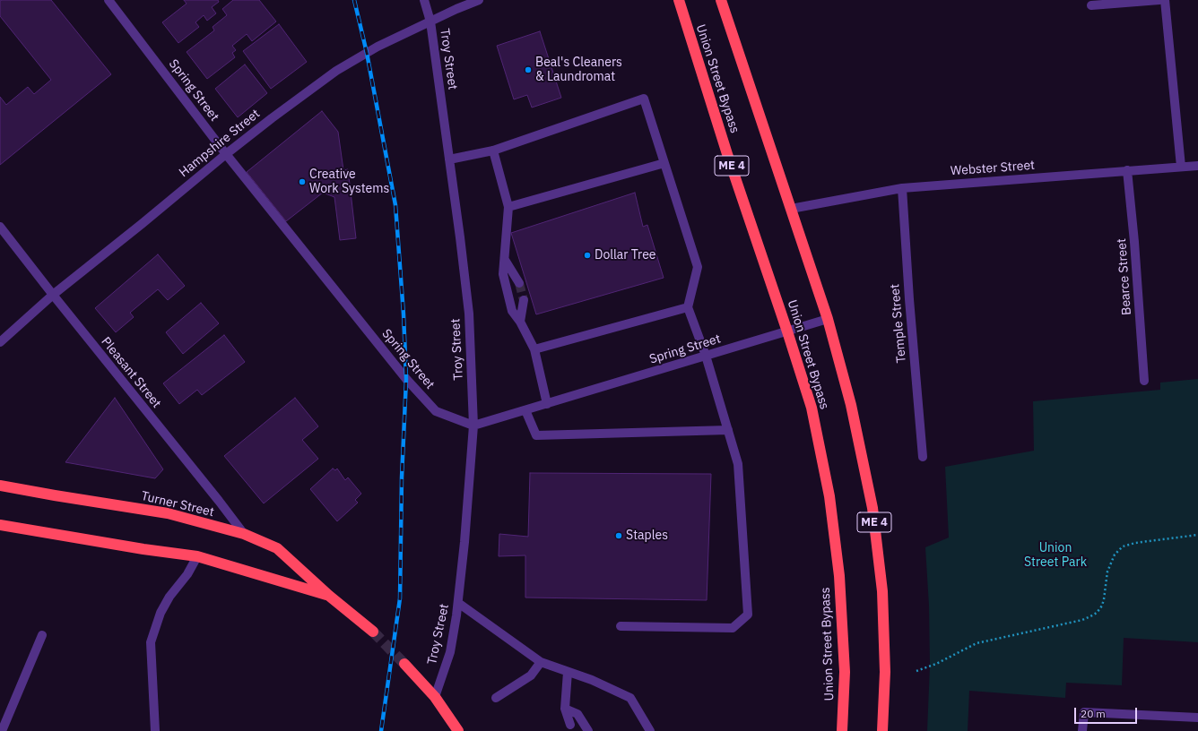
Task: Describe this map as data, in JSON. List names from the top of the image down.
{
  "streets": {
    "highway": ["Union Street Bypass", "ME 4", "Turner Street"],
    "street": [
      "Troy Street",
      "Spring Street",
      "Hampshire Street",
      "Webster Street",
      "Bearce Street",
      "Temple Street",
      "Pleasant Street"
    ]
  },
  "crossings": [
    ["Troy Street", "Spring Street"],
    ["Troy Street", "Hampshire Street"],
    ["Union Street Bypass", "Spring Street"],
    ["Union Street Bypass", "Webster Street"],
    ["Spring Street", "Hampshire Street"],
    ["Hampshire Street", "Pleasant Street"],
    ["Webster Street", "Bearce Street"],
    ["Webster Street", "Temple Street"],
    ["Pleasant Street", "Turner Street"]
  ],
  "parks": ["Union Street Park"],
  "places": [
    "Beal's Cleaners & Laundromat",
    "Creative Work Systems",
    "Dollar Tree",
    "Staples"
  ],
  "scale_bar": "20 m"
}
